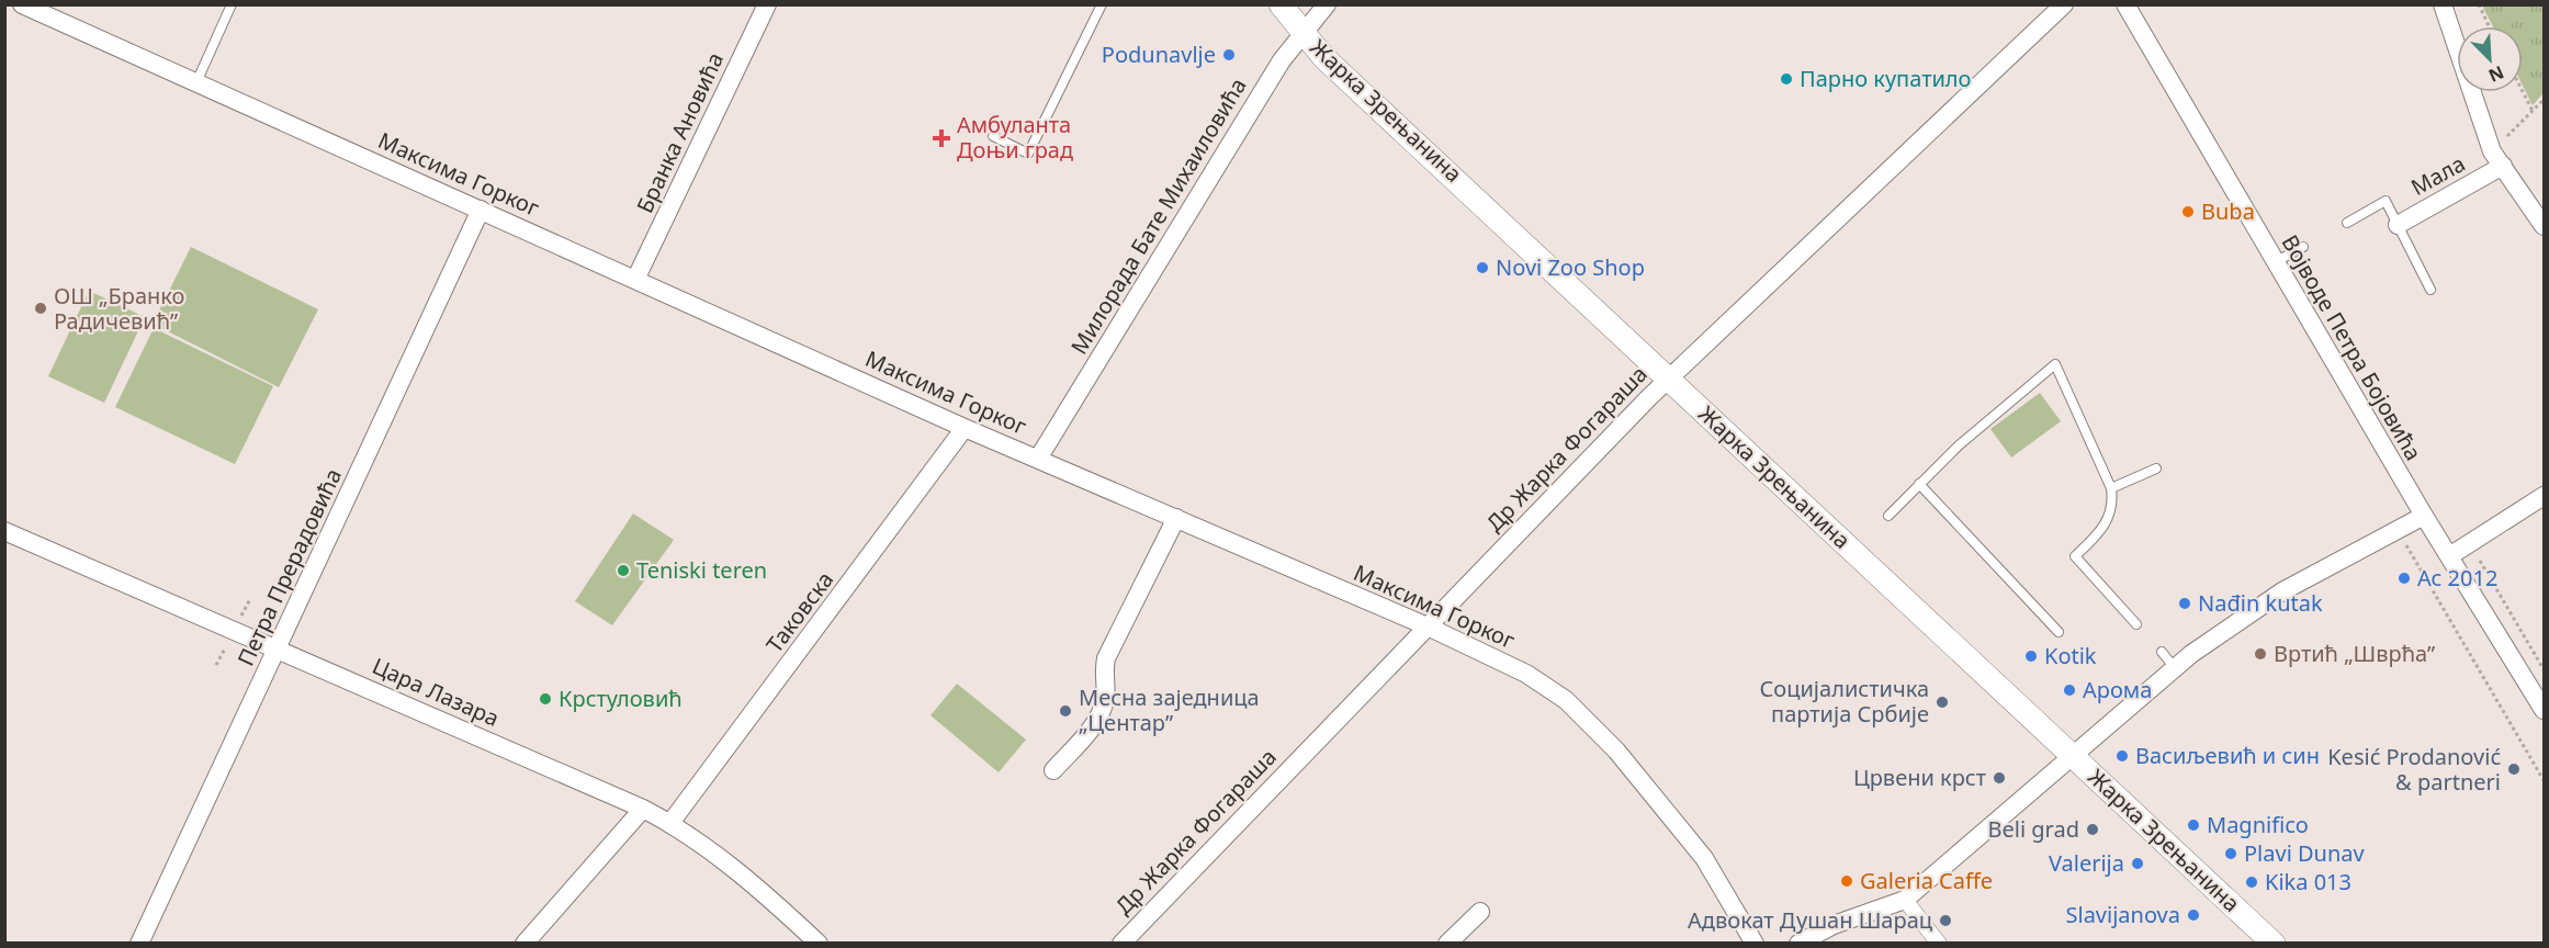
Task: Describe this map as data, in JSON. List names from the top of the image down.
{
  "streets": {
    "street": [
      "Жарка Зрењанина",
      "Бранка Ановића",
      "Максима Горког",
      "Мала",
      "Милорада Бате Михаиловића",
      "Војводе Петра Бојовића",
      "Др Жарка Фогараша",
      "Петра Прерадовића",
      "Таковска",
      "Цара Лазара"
    ]
  },
  "crossings": [
    ["Жарка Зрењанина", "Милорада Бате Михаиловића"],
    ["Жарка Зрењанина", "Др Жарка Фогараша"],
    ["Бранка Ановића", "Максима Горког"],
    ["Максима Горког", "Милорада Бате Михаиловића"],
    ["Максима Горког", "Др Жарка Фогараша"],
    ["Максима Горког", "Петра Прерадовића"],
    ["Максима Горког", "Таковска"],
    ["Петра Прерадовића", "Цара Лазара"],
    ["Таковска", "Цара Лазара"]
  ],
  "places": {
    "other": [
      "Podunavlje",
      "Парно купатило",
      "Buba",
      "Novi Zoo Shop",
      "ОШ „Бранко Радичевић”",
      "Teniski teren",
      "Ас 2012",
      "Nađin kutak",
      "Вртић „Шврћа”",
      "Kotik",
      "Арома",
      "Крстуловић",
      "Социјалистичка партија Србије",
      "Месна заједница „Центар”",
      "Васиљевић и син",
      "Kesić Prodanović & partneri",
      "Црвени крст",
      "Magnifico",
      "Beli grad",
      "Plavi Dunav",
      "Valerija",
      "Galeria Caffe",
      "Kika 013",
      "Slavijanova",
      "Адвокат Душан Шарац"
    ],
    "health": ["Амбуланта Доњи град"]
  },
  "north": "bottom right"
}
